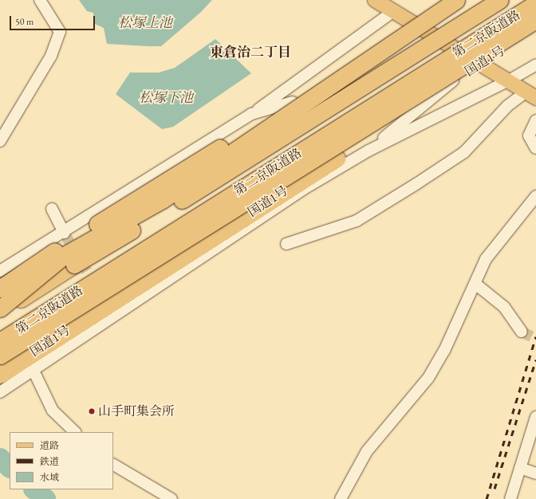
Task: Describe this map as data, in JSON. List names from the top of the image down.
{
  "streets": {
    "highway": ["第二京阪道路", "国道1号"]
  },
  "districts": ["東倉治二丁目"],
  "water": ["松塚上池", "松塚下池"],
  "places": ["山手町集会所"],
  "legend": ["道路", "鉄道", "水域"],
  "scale_bar": "50 m"
}
